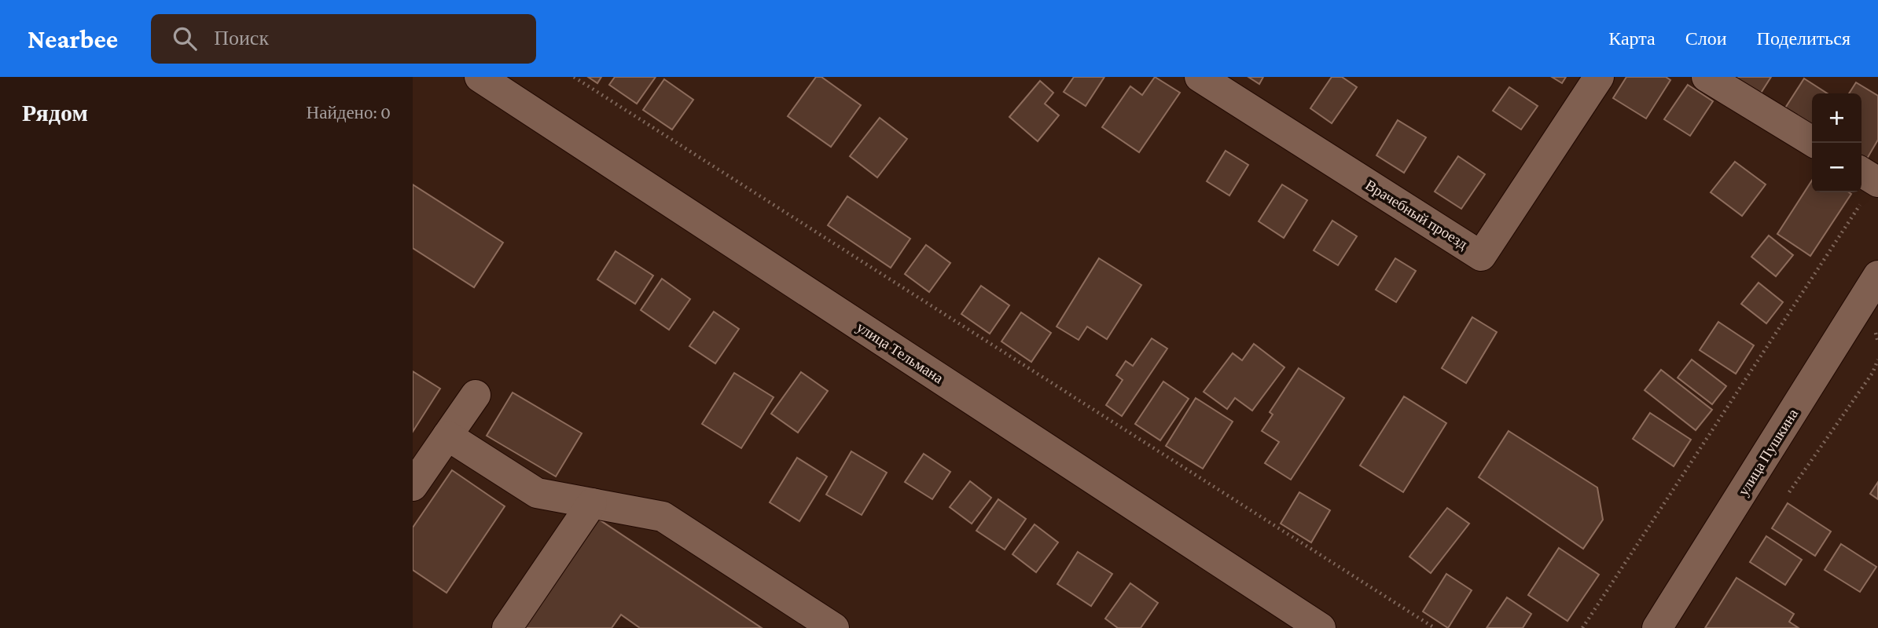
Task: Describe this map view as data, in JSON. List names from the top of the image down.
{
  "streets": {
    "street": ["Врачебный проезд", "улица Тельмана", "улица Пушкина"]
  },
  "page": {
    "header": "Nearbee",
    "search": "Поиск",
    "nav": ["Карта", "Слои", "Поделиться"],
    "heading": ["Рядом", "Найдено: 0"],
    "map_buttons": ["+", "−"]
  }
}
